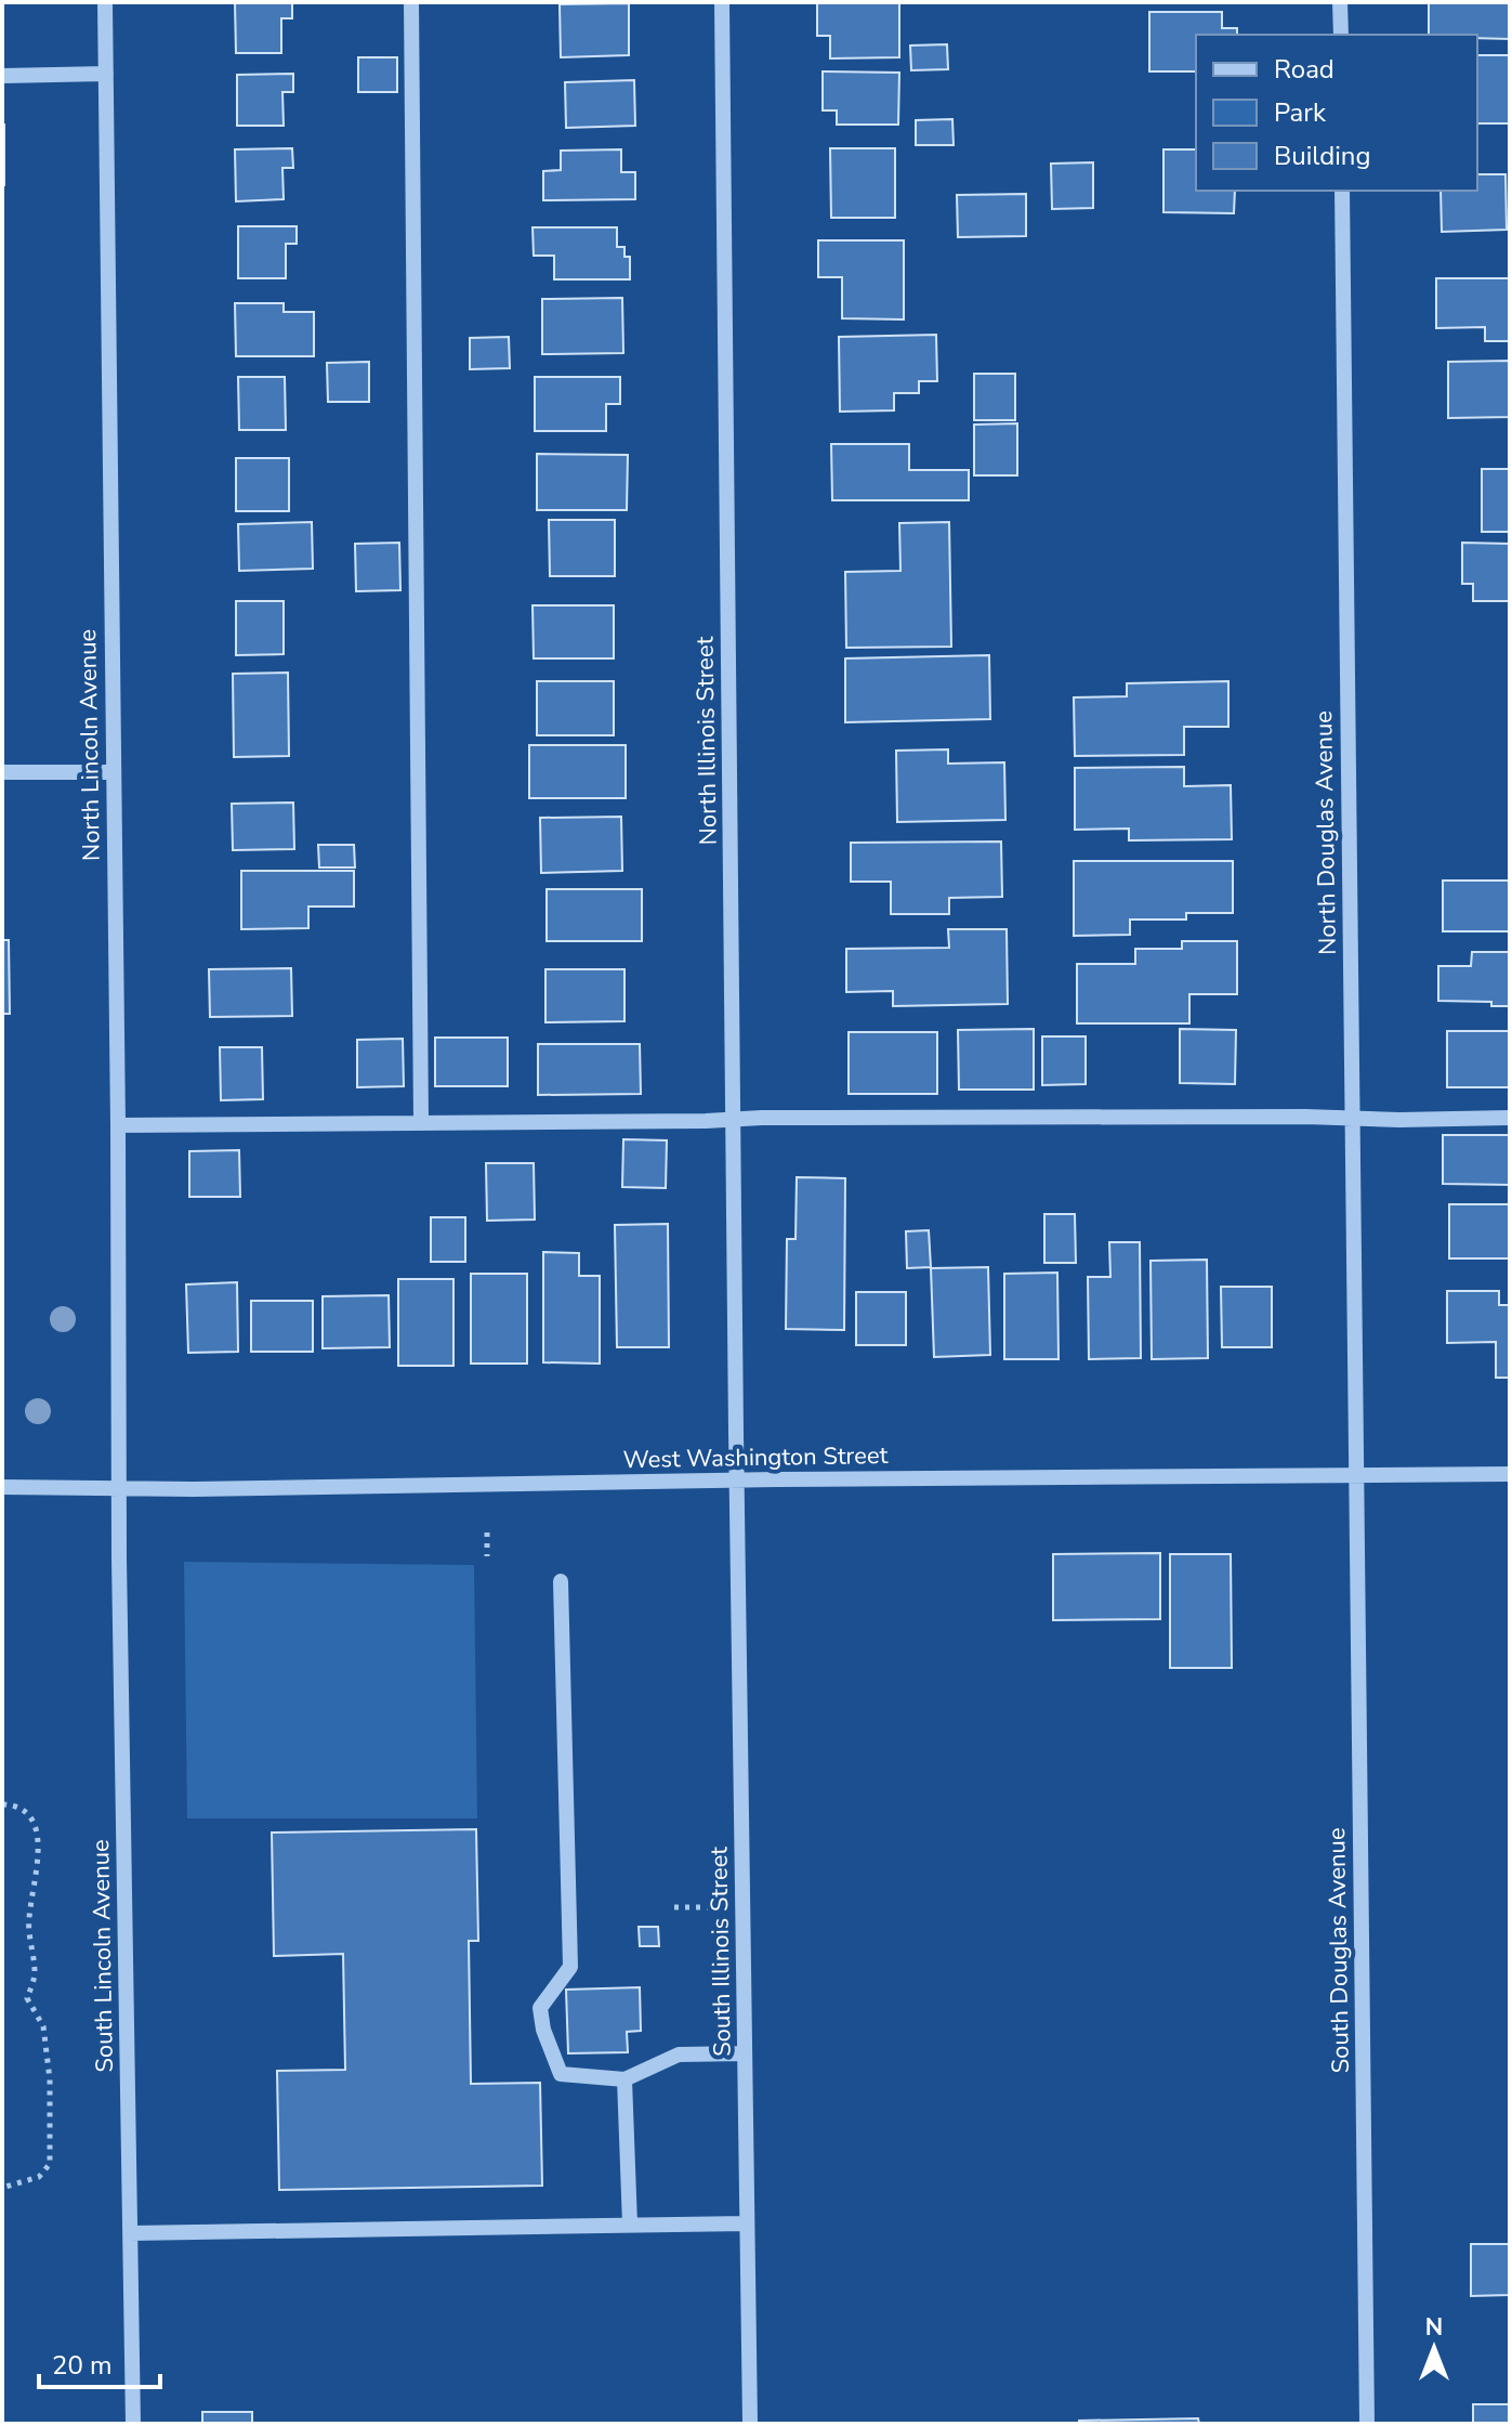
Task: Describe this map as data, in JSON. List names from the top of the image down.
{
  "streets": {
    "street": [
      "North Illinois Street",
      "North Lincoln Avenue",
      "North Douglas Avenue",
      "West Washington Street",
      "South Douglas Avenue",
      "South Illinois Street",
      "South Lincoln Avenue"
    ]
  },
  "crossings": [
    ["North Illinois Street", "West Washington Street"],
    ["North Illinois Street", "South Illinois Street"],
    ["North Lincoln Avenue", "West Washington Street"],
    ["North Lincoln Avenue", "South Lincoln Avenue"],
    ["North Douglas Avenue", "West Washington Street"],
    ["North Douglas Avenue", "South Douglas Avenue"],
    ["West Washington Street", "South Douglas Avenue"],
    ["West Washington Street", "South Illinois Street"],
    ["West Washington Street", "South Lincoln Avenue"]
  ],
  "legend": ["Road", "Park", "Building"],
  "scale_bar": "20 m",
  "north": "top"
}
